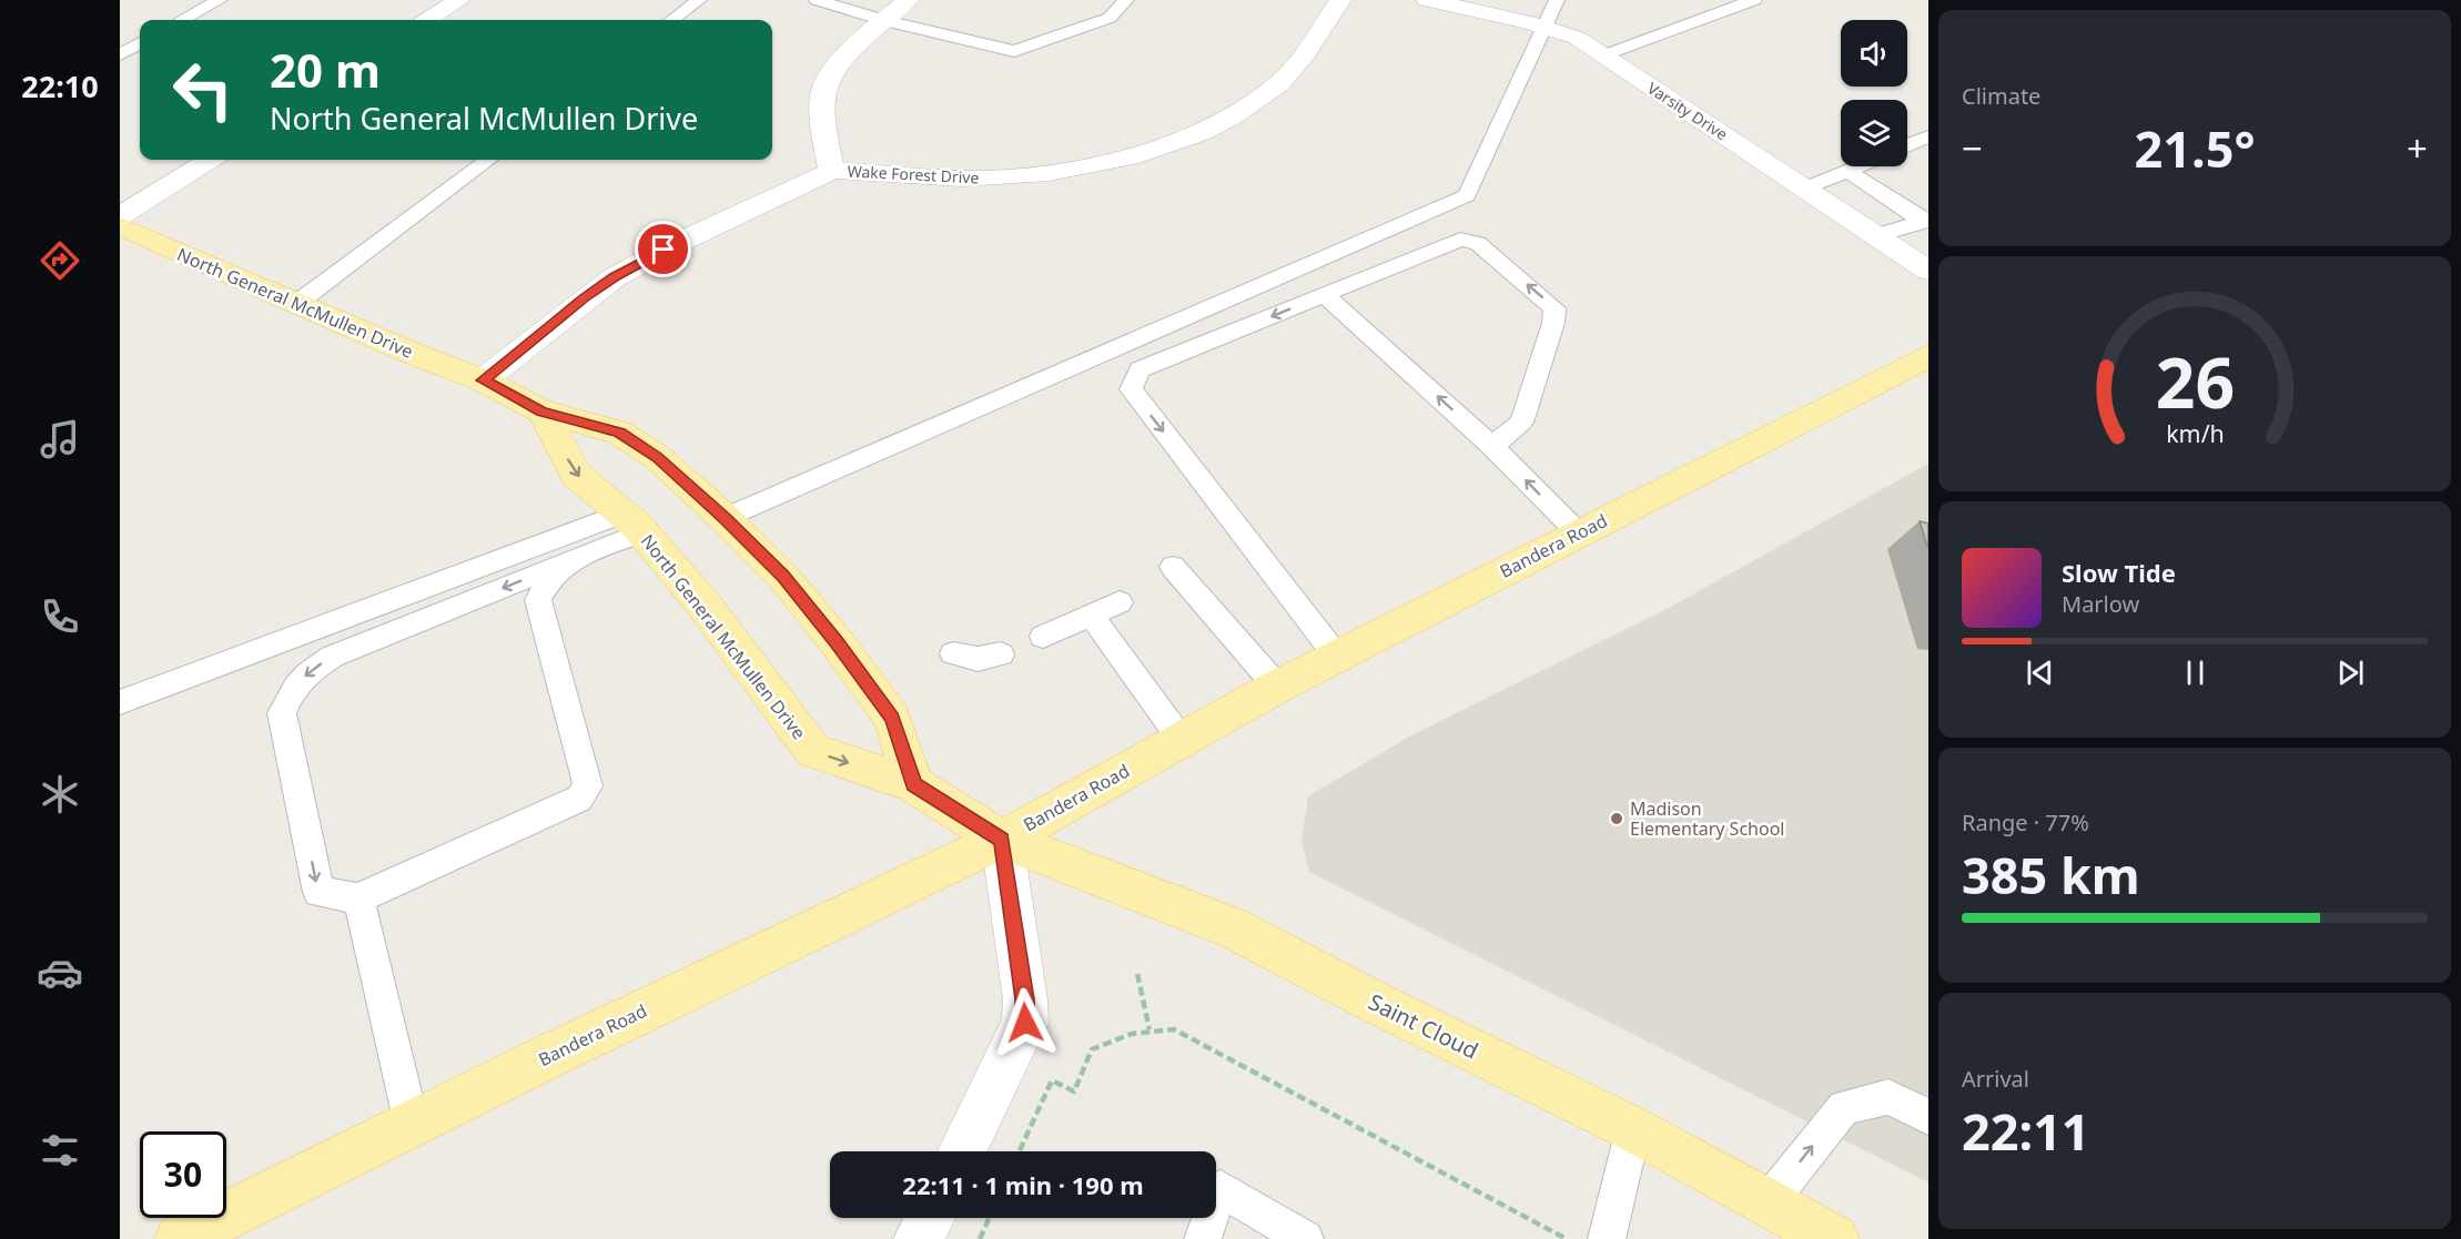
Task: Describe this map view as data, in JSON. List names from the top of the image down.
{
  "streets": {
    "main road": ["North General McMullen Drive", "Bandera Road", "Saint Cloud"],
    "street": ["Varsity Drive", "Wake Forest Drive"]
  },
  "crossings": [
    ["Wake Forest Drive", "North General McMullen Drive"],
    ["North General McMullen Drive", "Bandera Road"],
    ["North General McMullen Drive", "Saint Cloud"],
    ["Bandera Road", "Saint Cloud"]
  ],
  "places": ["Madison Elementary School"],
  "page": {
    "tabs": "22:10",
    "tile": [
      "Climate",
      ["Range · 77%", "385 km"],
      ["Arrival", "22:11"]
    ],
    "turn": ["20 m", "North General McMullen Drive"],
    "heat": ["−", "21.5°", "+"],
    "song": ["Slow Tide", "Marlow"],
    "limit": "30",
    "trip": "22:11 · 1 min · 190 m",
    "gauge": ["26", "km/h"]
  }
}
